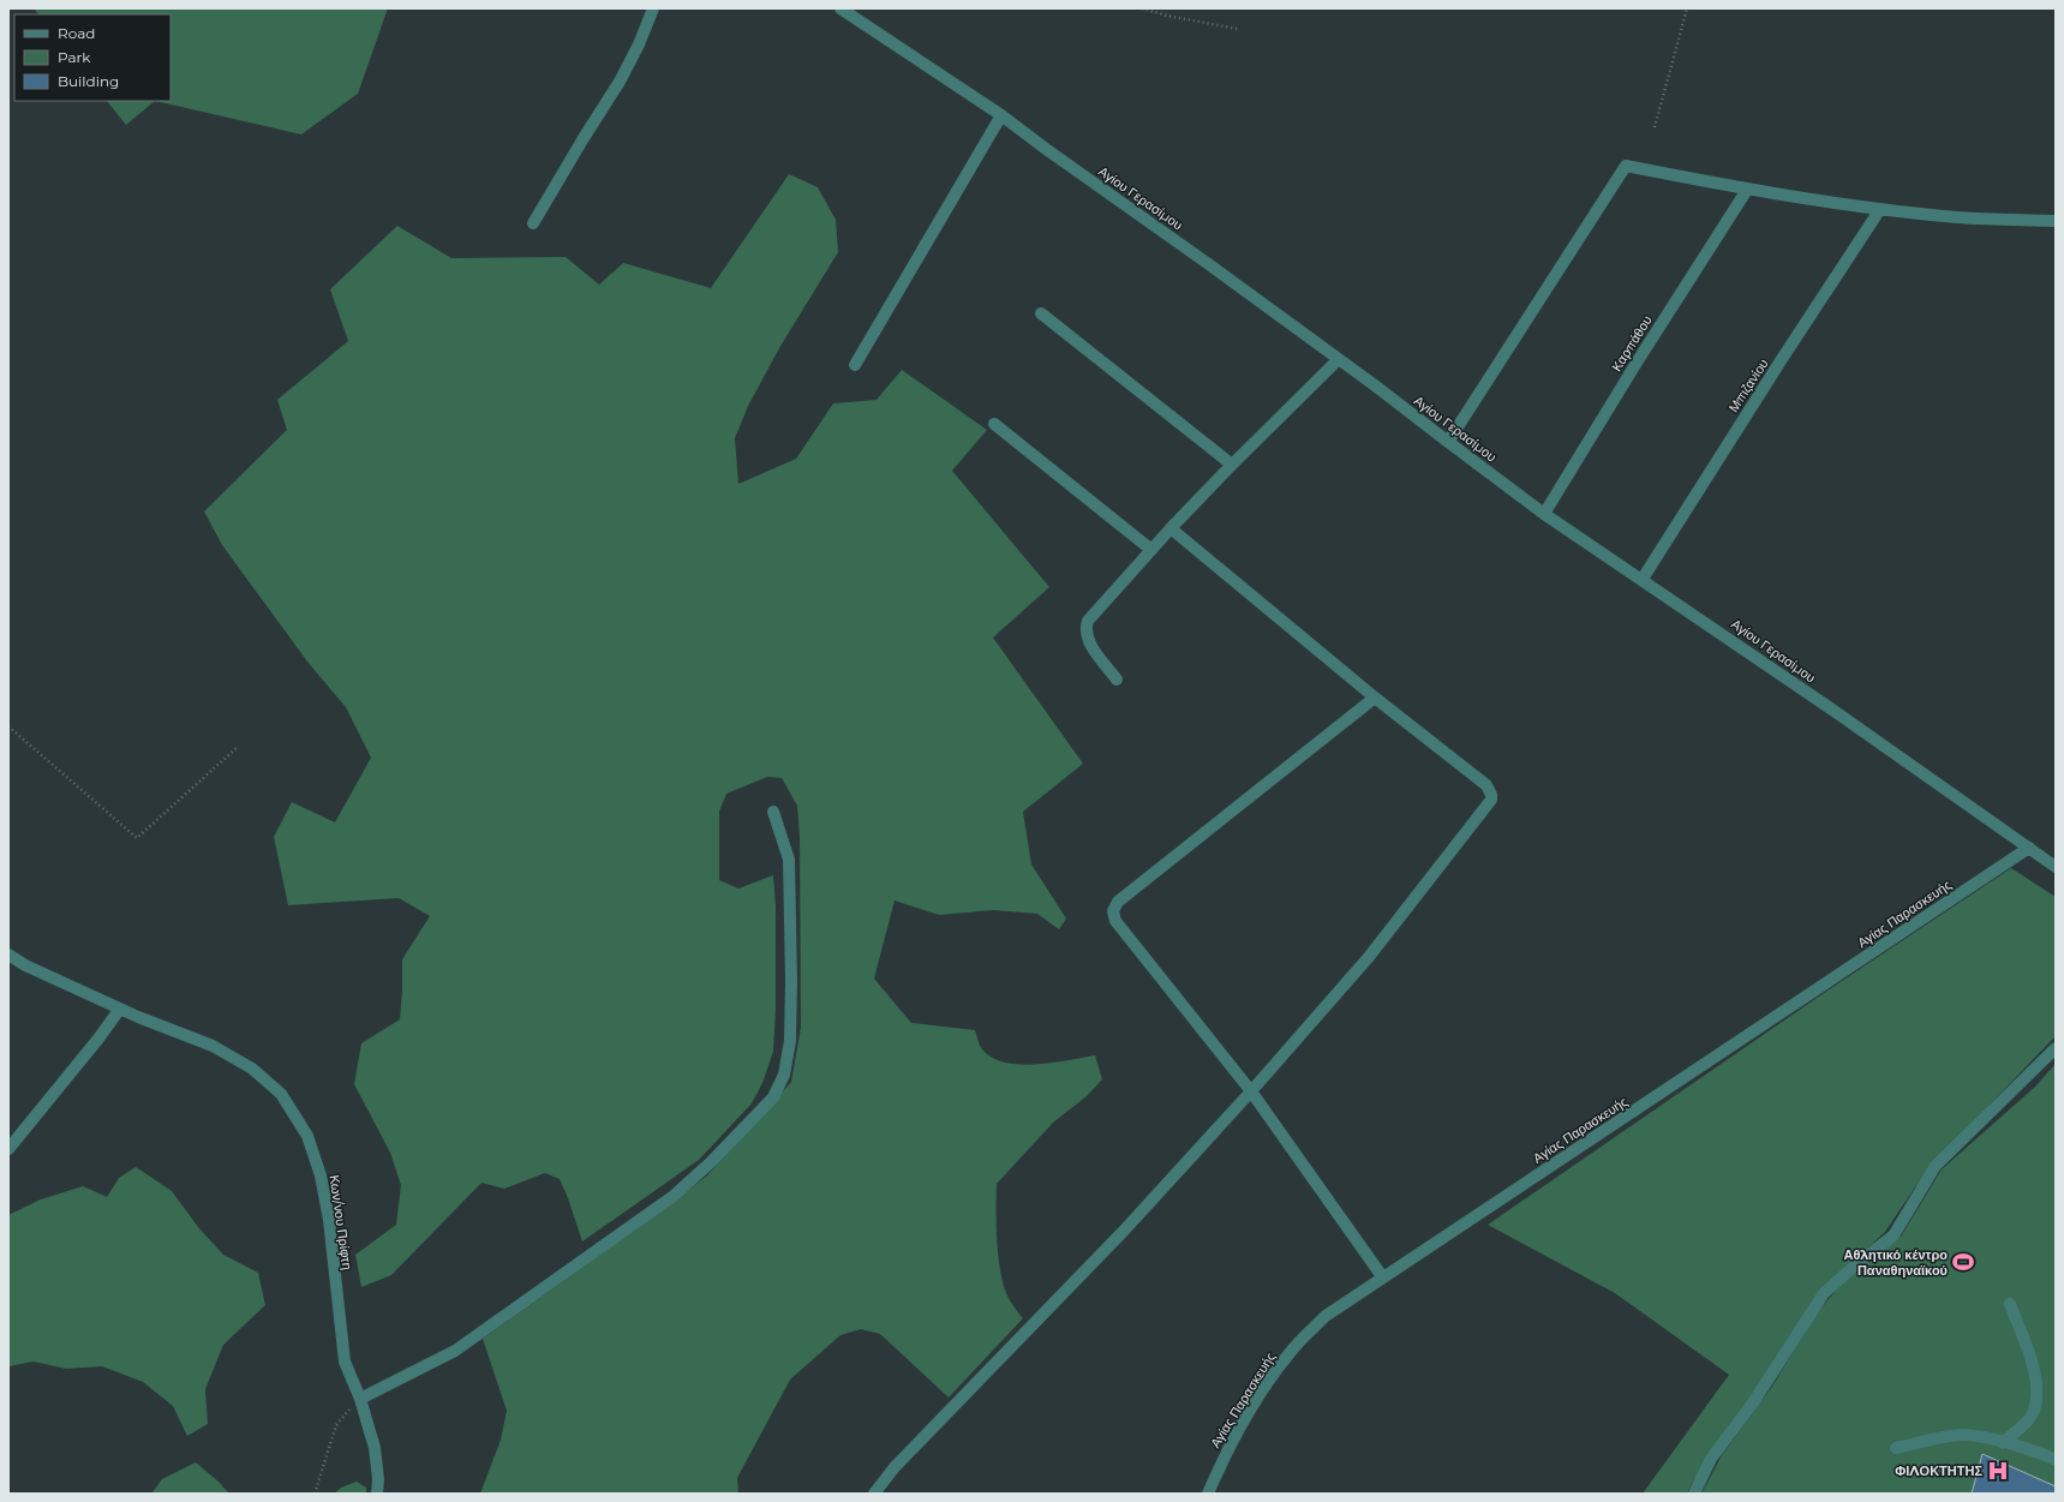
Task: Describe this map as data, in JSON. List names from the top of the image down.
{
  "streets": {
    "street": [
      "Αγίου Γερασίμου",
      "Καρπάθου",
      "Μπιζανίου",
      "Αγίας Παρασκευής",
      "Κων/νου Πρίφτη"
    ]
  },
  "crossings": [
    ["Αγίου Γερασίμου", "Καρπάθου"],
    ["Αγίου Γερασίμου", "Μπιζανίου"],
    ["Αγίου Γερασίμου", "Αγίας Παρασκευής"]
  ],
  "places": {
    "sports": ["Αθλητικό κέντρο Παναθηναϊκού"],
    "hospital": ["ΦΙΛΟΚΤΗΤΗΣ"]
  },
  "legend": ["Road", "Park", "Building"]
}
